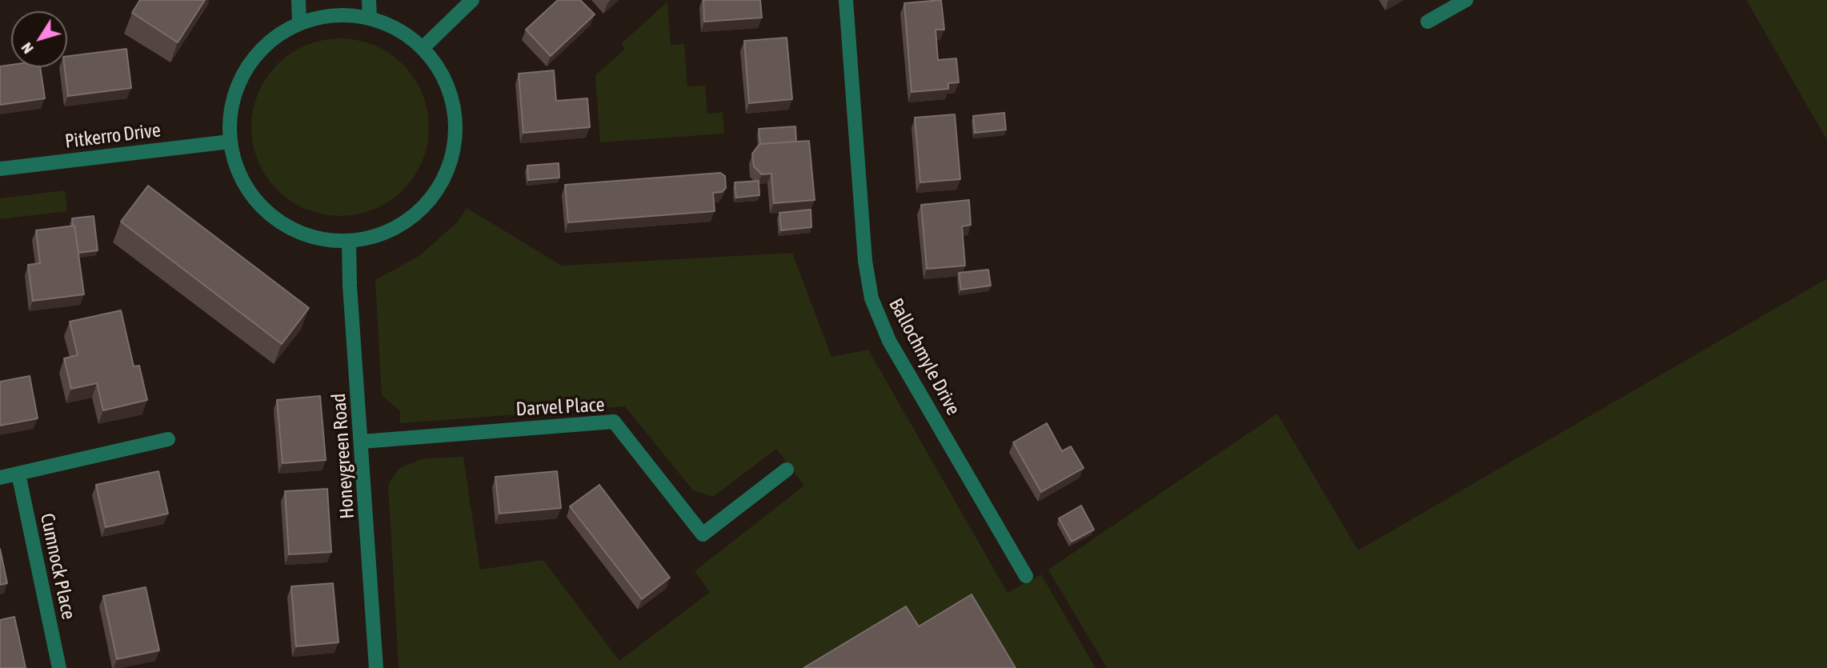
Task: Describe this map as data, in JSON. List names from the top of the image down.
{
  "streets": {
    "street": [
      "Pitkerro Drive",
      "Ballochmyle Drive",
      "Darvel Place",
      "Honeygreen Road",
      "Cumnock Place"
    ]
  },
  "crossings": [
    ["Darvel Place", "Honeygreen Road"]
  ],
  "north": "bottom left"
}
